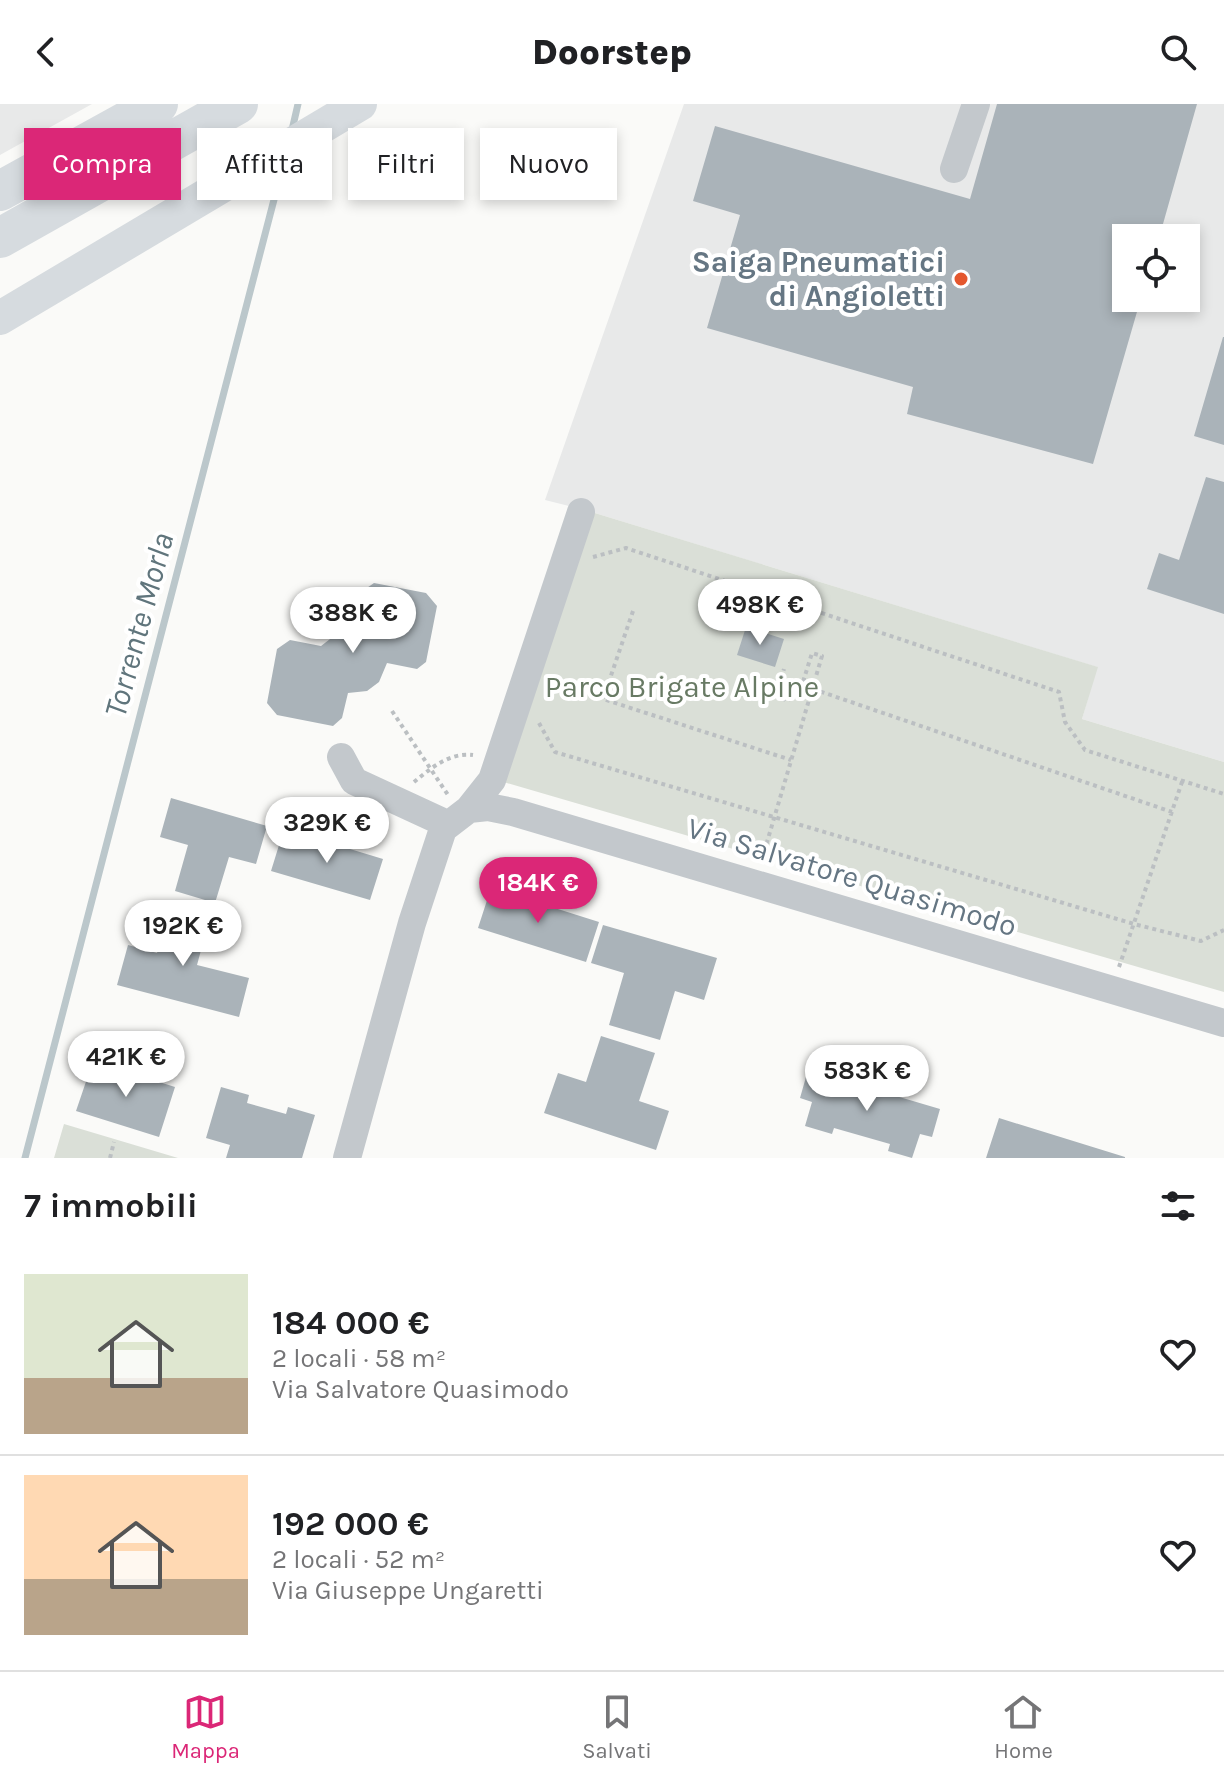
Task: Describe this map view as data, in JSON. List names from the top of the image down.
{
  "streets": {
    "street": ["Via Salvatore Quasimodo"]
  },
  "water": ["Torrente Morla"],
  "parks": ["Parco Brigate Alpine"],
  "places": ["Saiga Pneumatici di Angioletti"],
  "page": {
    "header": "Doorstep",
    "chip": [
      "Compra",
      "Affitta",
      "Filtri",
      "Nuovo"
    ],
    "price": [
      "498K €",
      "388K €",
      "329K €",
      "184K €",
      "192K €",
      "421K €",
      "583K €"
    ],
    "heading": "7 immobili",
    "list": [
      {
        "name": "184 000 €",
        "note": "2 locali · 58 m² · Via Salvatore Quasimodo"
      },
      {
        "name": "192 000 €",
        "note": "2 locali · 52 m² · Via Giuseppe Ungaretti"
      }
    ],
    "tabs": ["Mappa", "Salvati", "Home"]
  }
}
